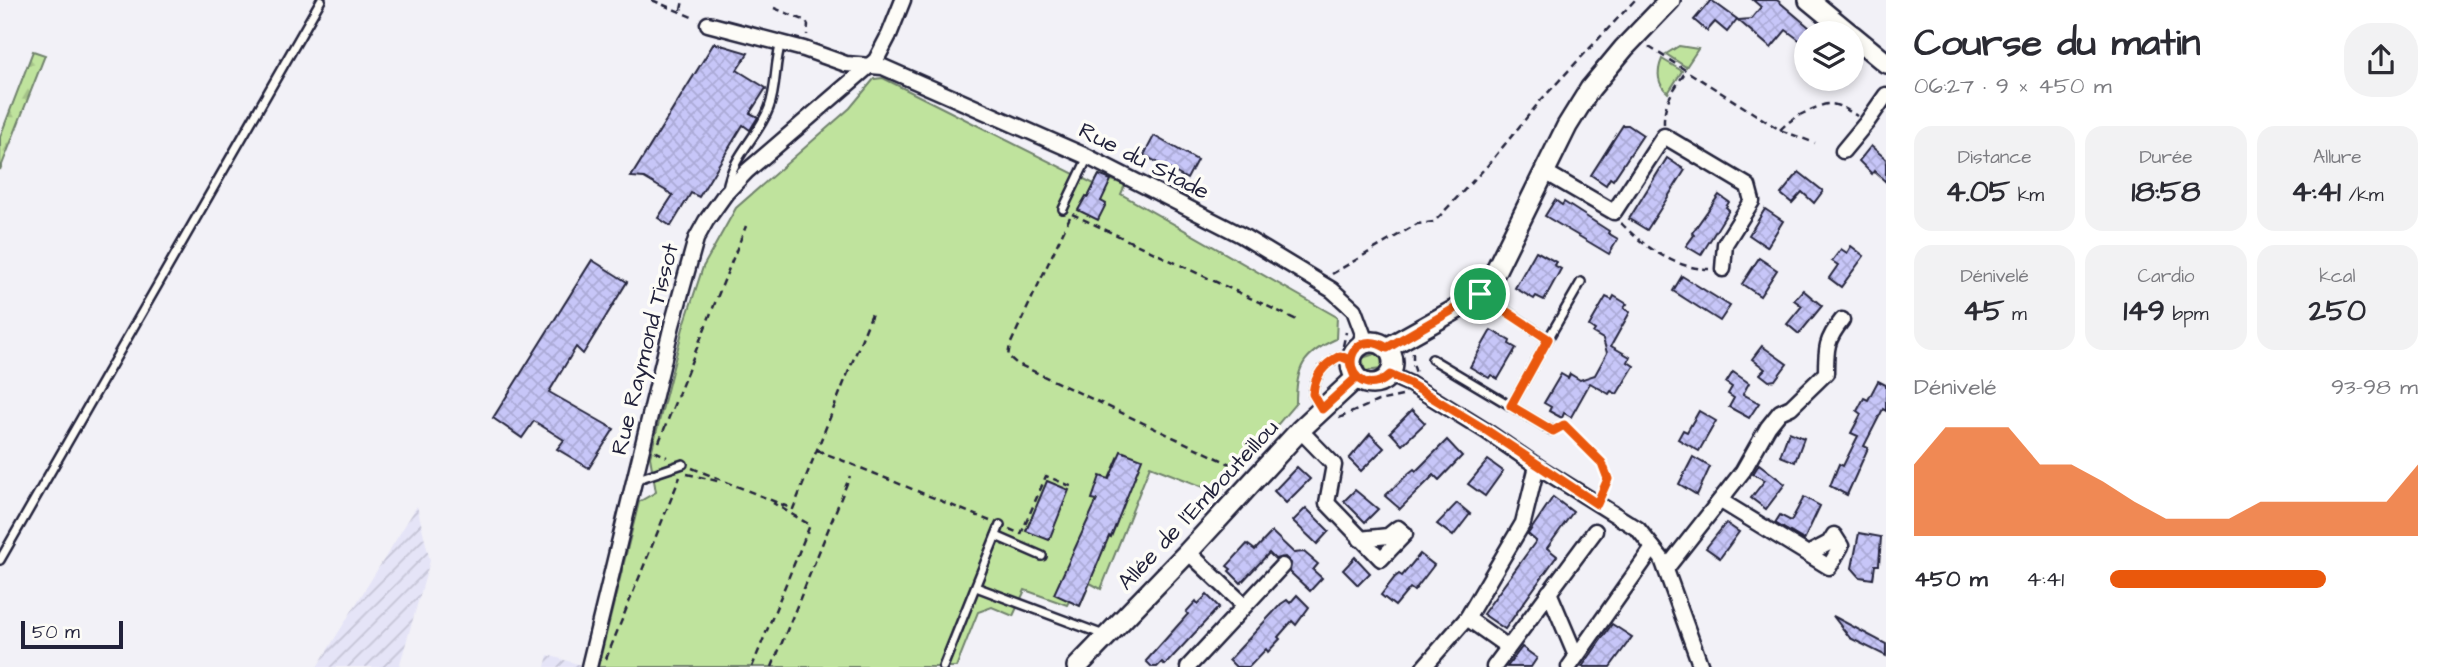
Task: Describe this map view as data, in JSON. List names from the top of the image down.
{
  "streets": {
    "street": ["Rue du Stade", "Rue Raymond Tissot", "Allée de l'Embouteillou"]
  },
  "crossings": [
    ["Rue du Stade", "Rue Raymond Tissot"],
    ["Rue du Stade", "Allée de l'Embouteillou"]
  ],
  "scale_bar": "50 m",
  "page": {
    "heading": ["Course du matin", "06:27 · 9 × 450 m"],
    "stats": [
      ["Distance", "4.05 km"],
      ["Durée", "18:58"],
      ["Allure", "4:41 /km"],
      ["Dénivelé", "45 m"],
      ["Cardio", "149 bpm"],
      ["kcal", "250"]
    ],
    "chart": ["Dénivelé", "93–98 m"],
    "list": [
      {
        "name": "450 m",
        "note": "4:41"
      }
    ],
    "scale": "50 m"
  }
}
